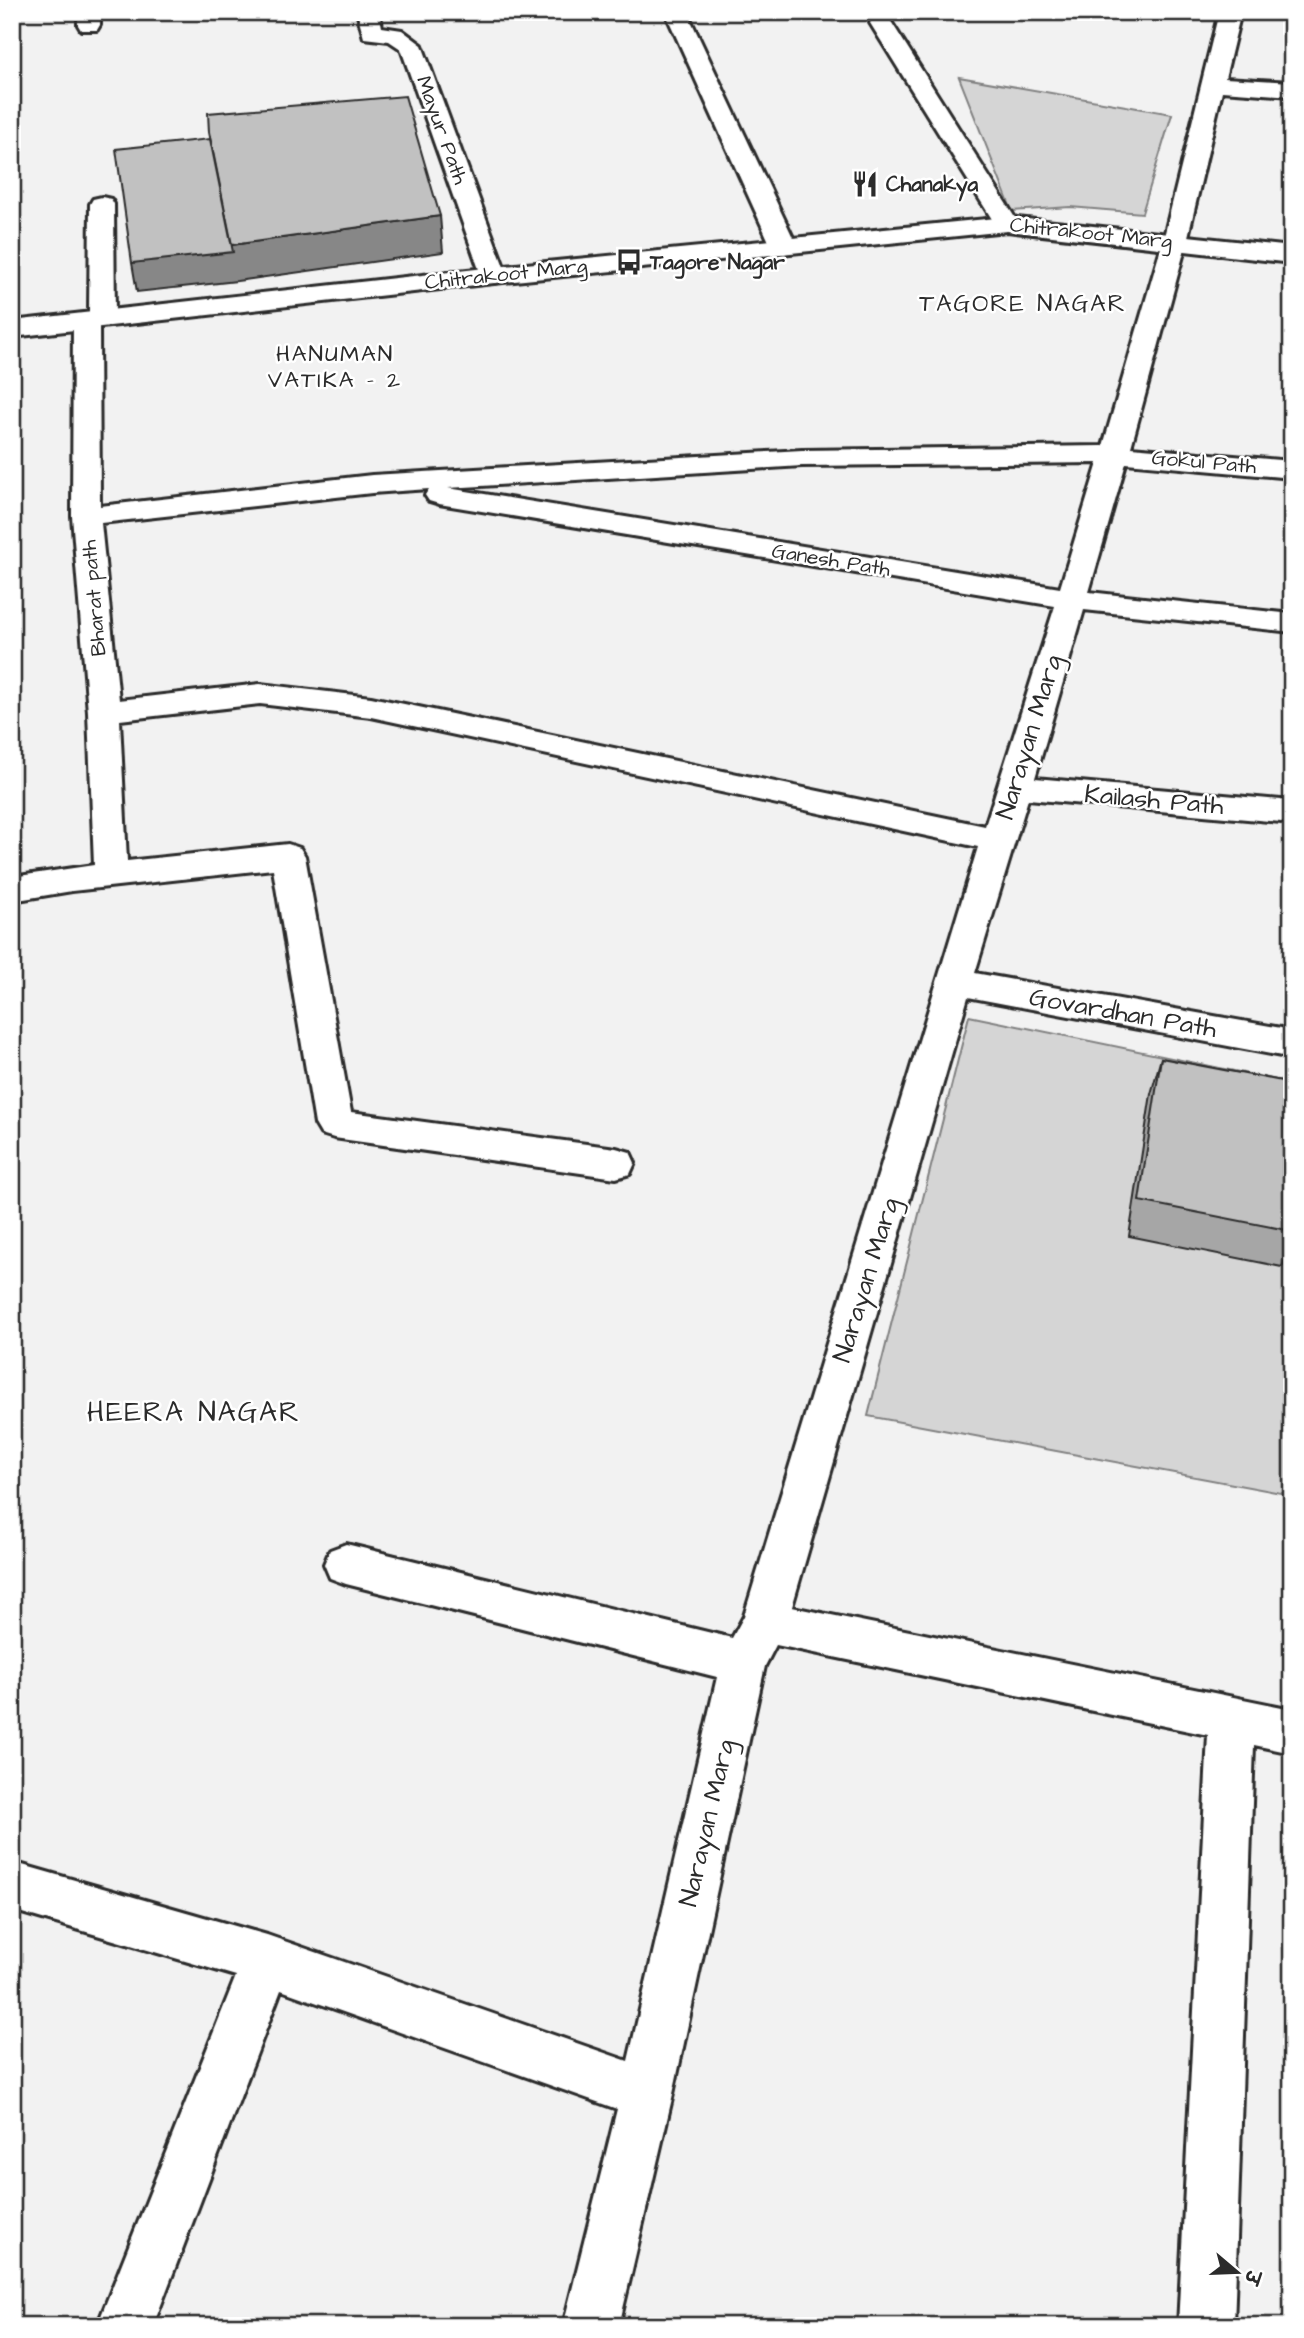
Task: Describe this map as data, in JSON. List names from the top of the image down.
{
  "streets": {
    "street": [
      "Mayur Path",
      "Chitrakoot Marg",
      "Gokul Path",
      "Ganesh Path",
      "Bharat path",
      "Narayan Marg",
      "Kailash Path",
      "Govardhan Path"
    ]
  },
  "crossings": [
    ["Mayur Path", "Chitrakoot Marg"],
    ["Chitrakoot Marg", "Bharat path"],
    ["Chitrakoot Marg", "Narayan Marg"],
    ["Gokul Path", "Ganesh Path"],
    ["Gokul Path", "Narayan Marg"],
    ["Ganesh Path", "Narayan Marg"],
    ["Narayan Marg", "Kailash Path"],
    ["Narayan Marg", "Govardhan Path"]
  ],
  "districts": ["TAGORE NAGAR", "HANUMAN VATIKA - 2", "HEERA NAGAR"],
  "places": {
    "restaurant": ["Chanakya"],
    "bus stop": ["Tagore Nagar"]
  },
  "north": "right"
}
